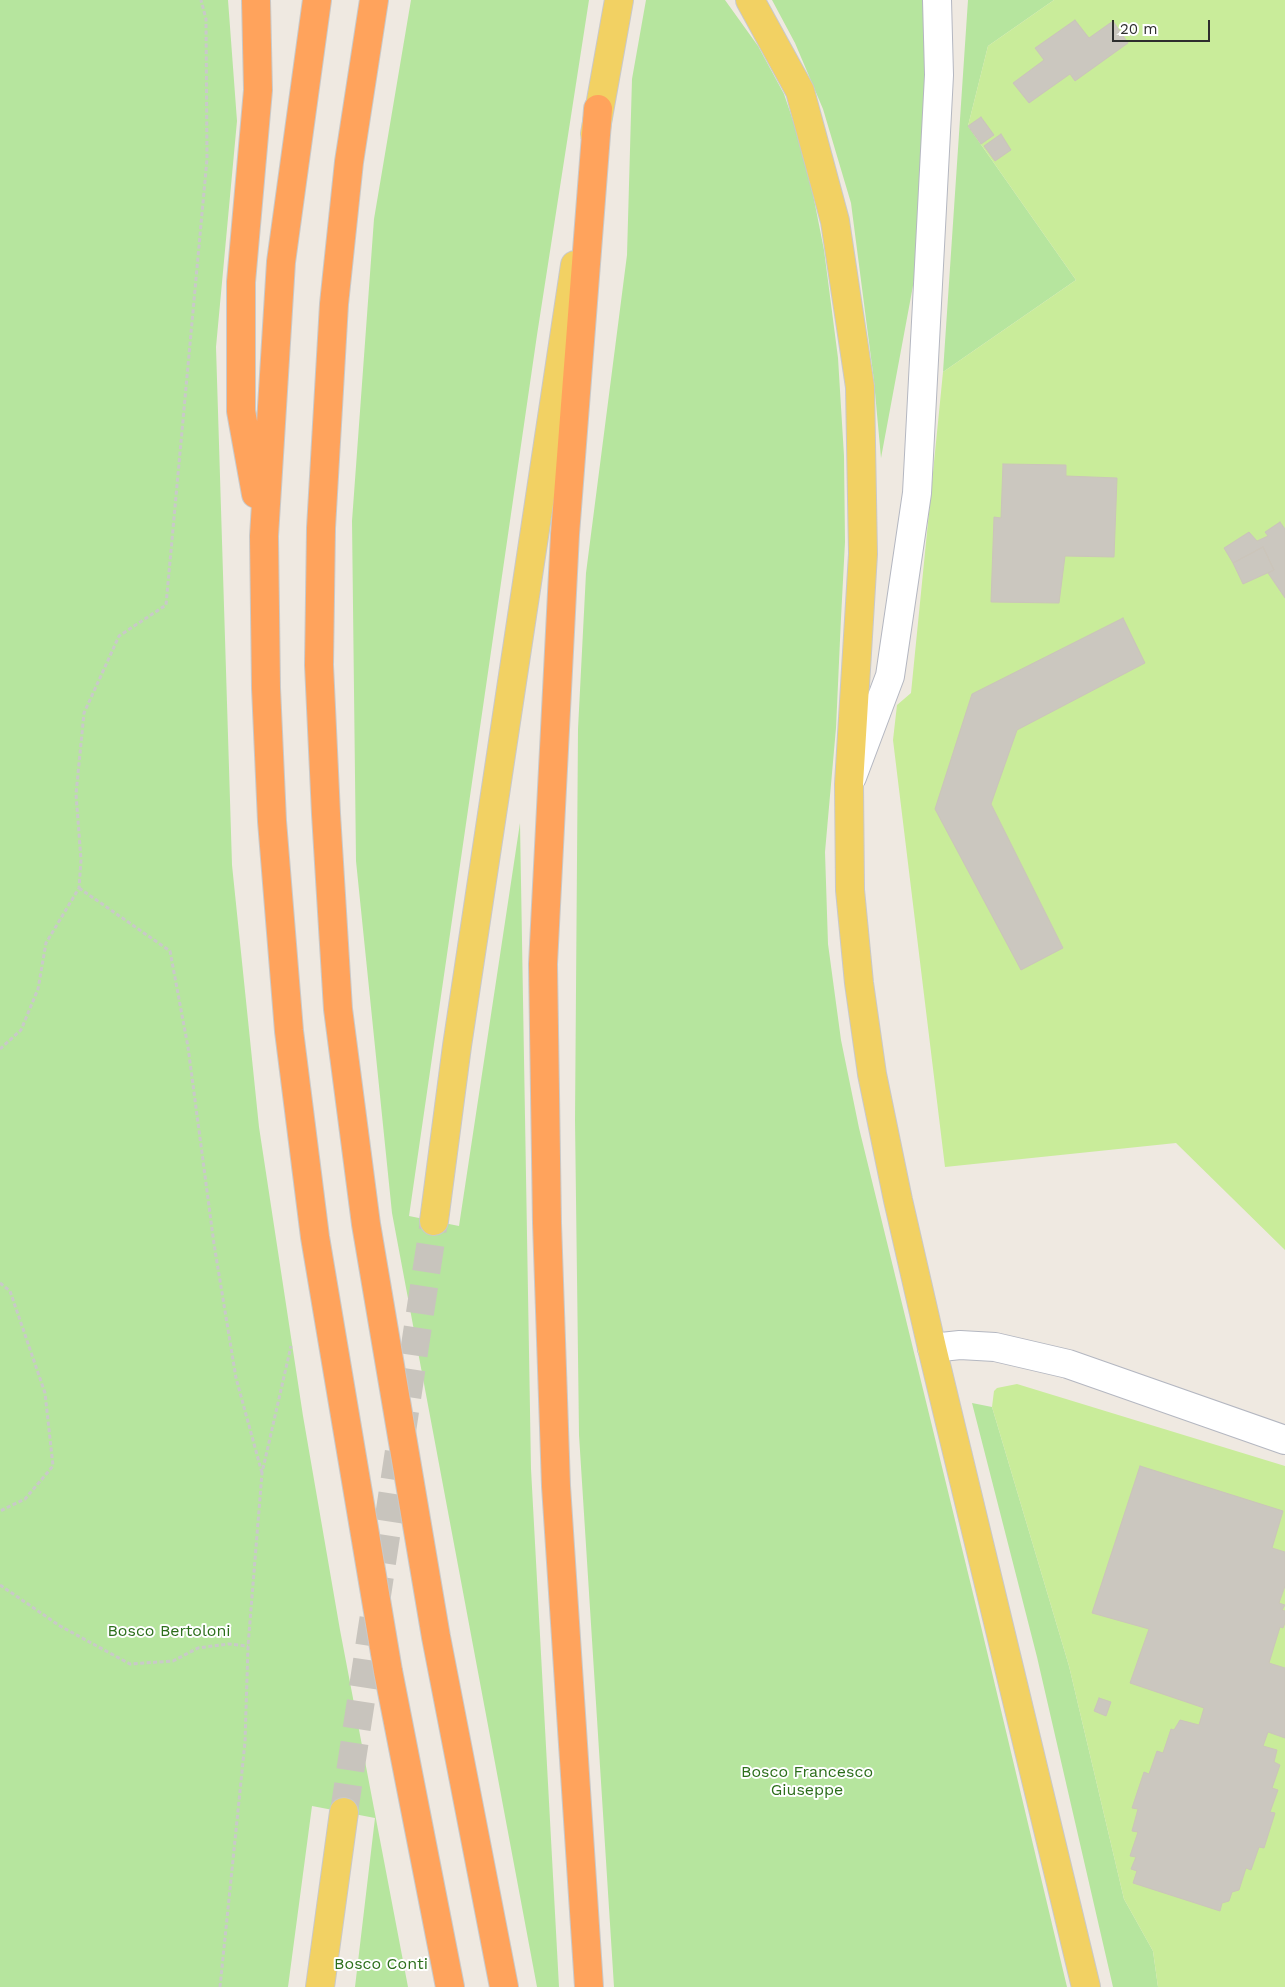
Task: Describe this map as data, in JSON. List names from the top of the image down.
{
  "parks": ["Bosco Bertoloni", "Bosco Francesco Giuseppe", "Bosco Conti"],
  "scale_bar": "20 m"
}
